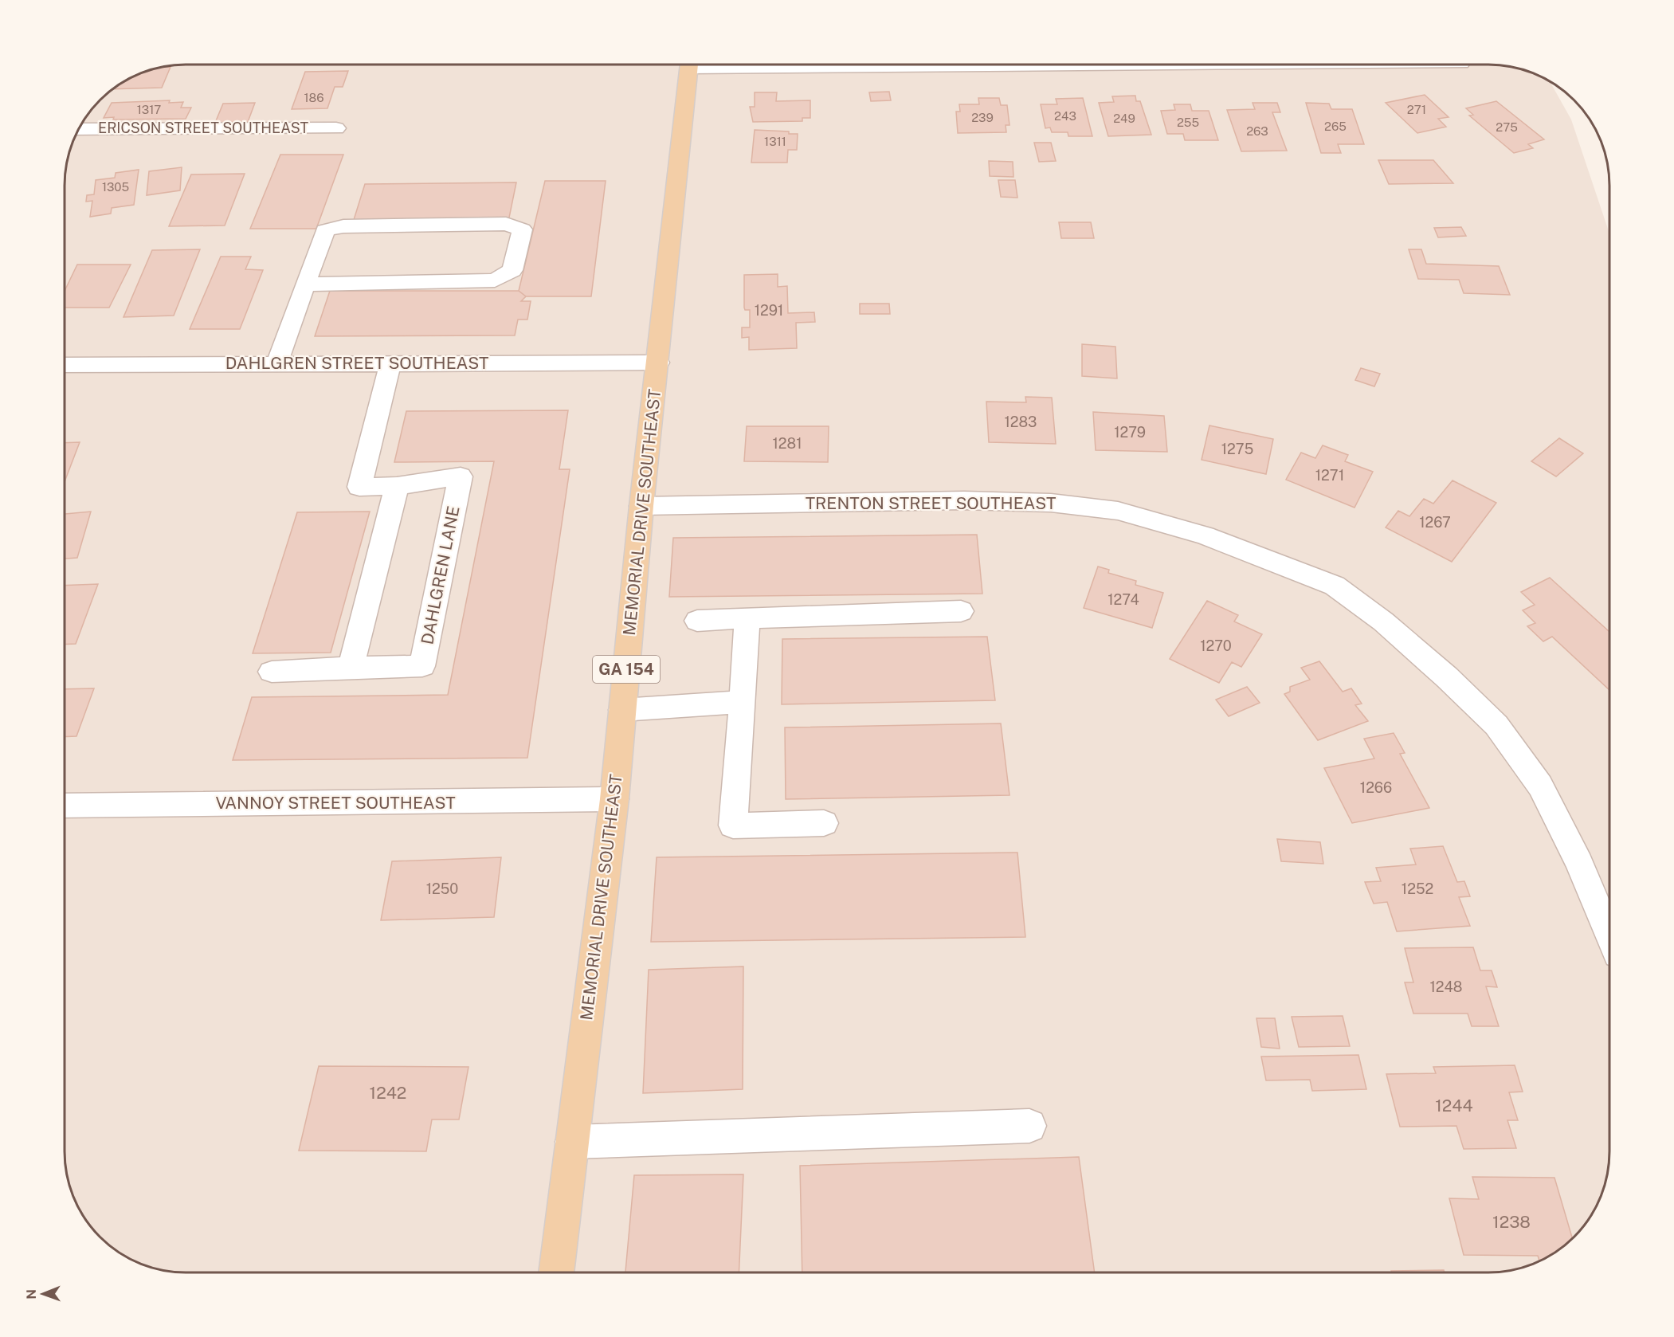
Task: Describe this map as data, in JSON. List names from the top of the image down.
{
  "streets": {
    "main road": ["MEMORIAL DRIVE SOUTHEAST", "GA 154"],
    "street": [
      "ERICSON STREET SOUTHEAST",
      "DAHLGREN STREET SOUTHEAST",
      "TRENTON STREET SOUTHEAST",
      "DAHLGREN LANE",
      "VANNOY STREET SOUTHEAST"
    ]
  },
  "crossings": [
    ["DAHLGREN STREET SOUTHEAST", "MEMORIAL DRIVE SOUTHEAST"],
    ["DAHLGREN STREET SOUTHEAST", "DAHLGREN LANE"],
    ["TRENTON STREET SOUTHEAST", "MEMORIAL DRIVE SOUTHEAST"],
    ["MEMORIAL DRIVE SOUTHEAST", "VANNOY STREET SOUTHEAST"]
  ],
  "house_numbers": [
    "186",
    "1317",
    "271",
    "243",
    "239",
    "249",
    "255",
    "265",
    "275",
    "263",
    "1311",
    "1305",
    "1291",
    "1283",
    "1279",
    "1281",
    "1275",
    "1271",
    "1267",
    "1274",
    "1270",
    "1266",
    "1250",
    "1252",
    "1248",
    "1242",
    "1244",
    "1238"
  ],
  "north": "left"
}
